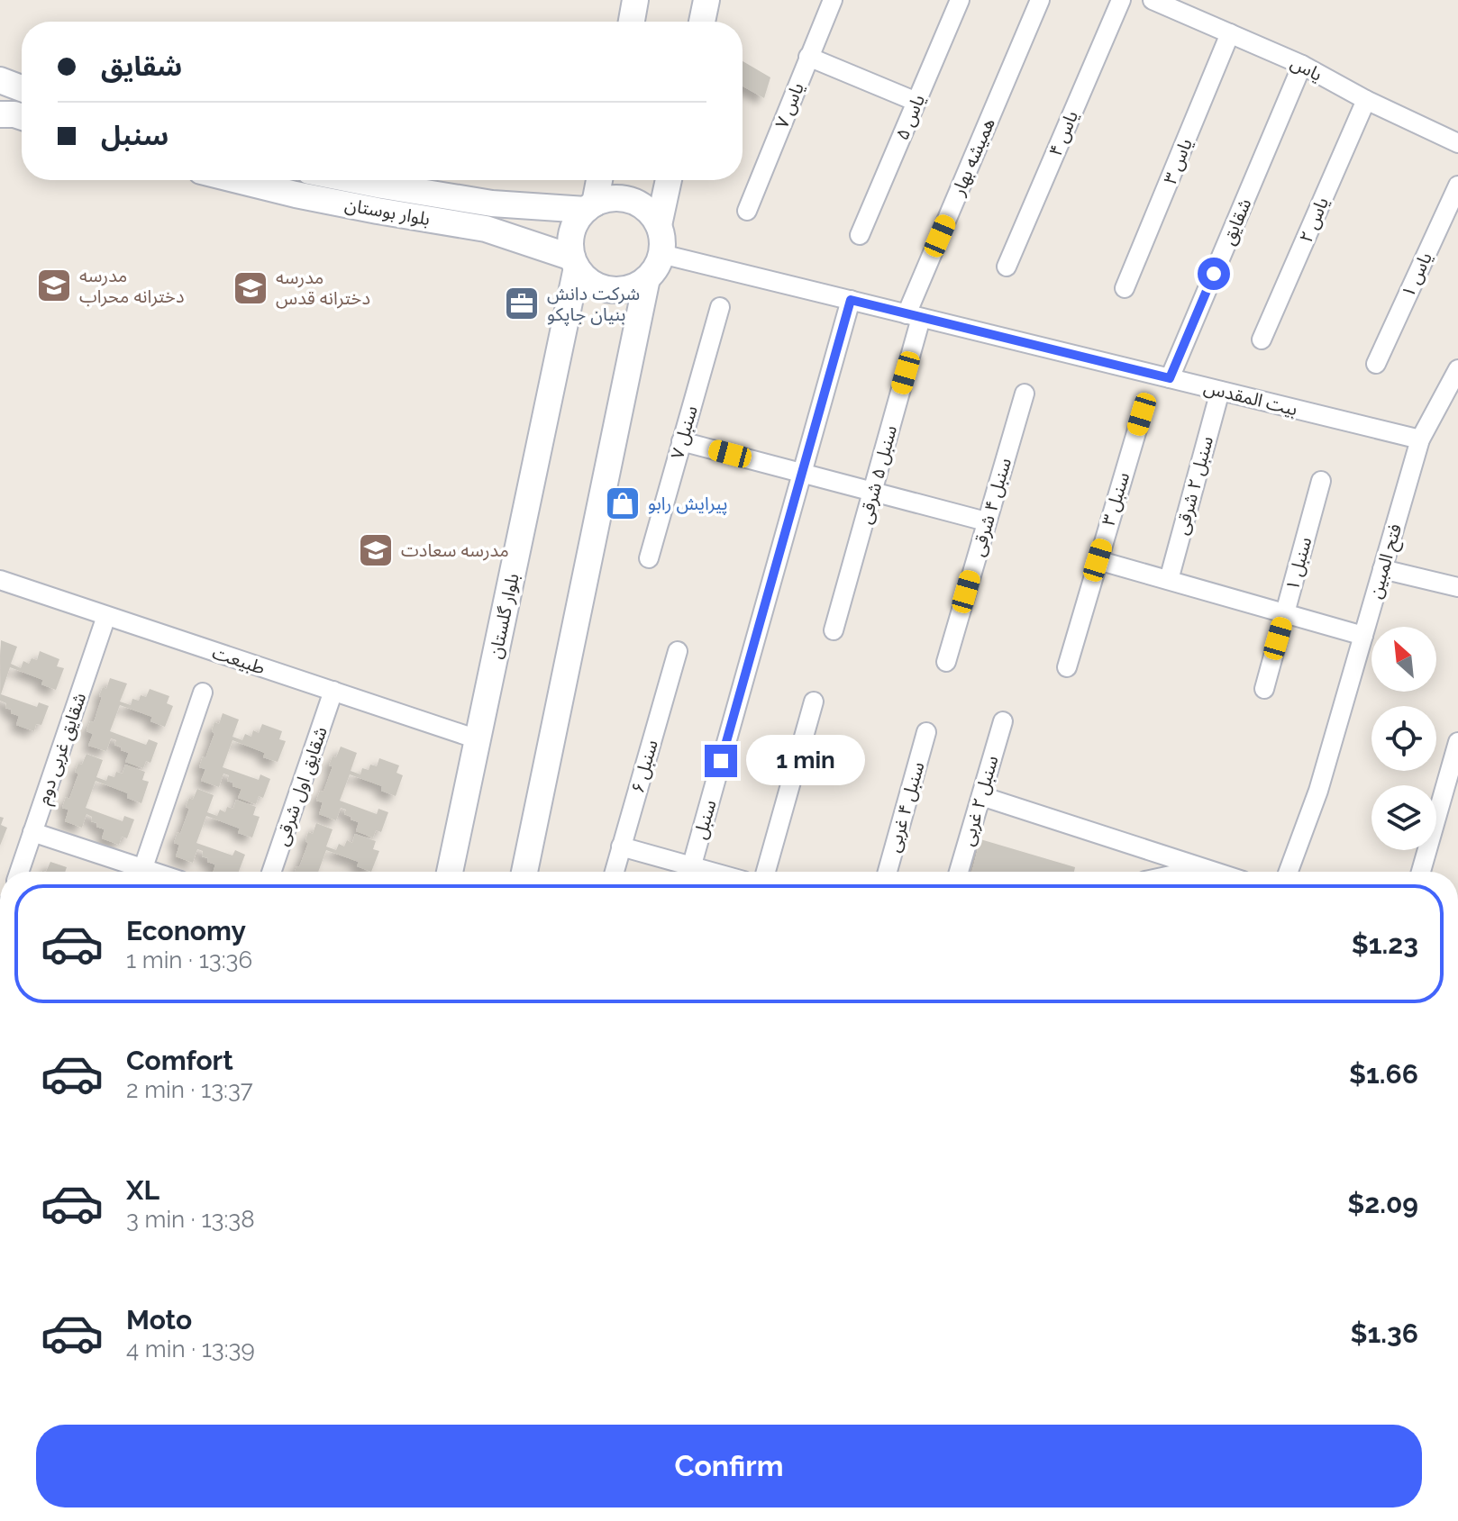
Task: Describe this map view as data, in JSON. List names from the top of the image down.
{
  "streets": {
    "main road": ["بلوار بوستان", "بلوار گلستان"],
    "street": [
      "یاس",
      "یاس ۷",
      "یاس ۵",
      "یاس ۴",
      "همیشه بهار",
      "یاس ۳",
      "یاس ۲",
      "شقایق",
      "یاس ۱",
      "بیت المقدس",
      "سنبل ۷",
      "سنبل ۵ شرقی",
      "سنبل ۲ شرقی",
      "سنبل ۳",
      "سنبل ۴ شرقی",
      "فتح المبین",
      "سنبل ۱",
      "طبیعت",
      "شقایق غربی دوم",
      "سنبل ۶",
      "شقایق اول شرقی",
      "سنبل ۲ غربی",
      "سنبل ۴ غربی",
      "سنبل"
    ]
  },
  "crossings": [
    ["یاس", "یاس ۳"],
    ["یاس", "یاس ۲"],
    ["یاس", "شقایق"],
    ["همیشه بهار", "بیت المقدس"],
    ["همیشه بهار", "سنبل ۵ شرقی"],
    ["بلوار بوستان", "بیت المقدس"],
    ["بلوار بوستان", "بلوار گلستان"],
    ["شقایق", "بیت المقدس"],
    ["بیت المقدس", "سنبل ۵ شرقی"],
    ["بیت المقدس", "سنبل ۲ شرقی"],
    ["بیت المقدس", "فتح المبین"],
    ["بیت المقدس", "بلوار گلستان"],
    ["بیت المقدس", "سنبل"],
    ["بلوار گلستان", "طبیعت"],
    ["طبیعت", "شقایق غربی دوم"],
    ["طبیعت", "شقایق اول شرقی"]
  ],
  "places": {
    "school or university": ["مدرسه دخترانه محراب", "مدرسه دخترانه قدس", "مدرسه سعادت"],
    "office": ["شرکت دانش بنیان جاپکو"],
    "shop": ["پیرایش رابو"]
  },
  "north": "top left",
  "page": {
    "banner": ["شقایق", "سنبل"],
    "bubble": "1 min",
    "list": [
      {
        "name": "Economy",
        "note": "1 min · 13:36",
        "value": "$1.23"
      },
      {
        "name": "Comfort",
        "note": "2 min · 13:37",
        "value": "$1.66"
      },
      {
        "name": "XL",
        "note": "3 min · 13:38",
        "value": "$2.09"
      },
      {
        "name": "Moto",
        "note": "4 min · 13:39",
        "value": "$1.36"
      }
    ],
    "buttons": "Confirm"
  }
}
